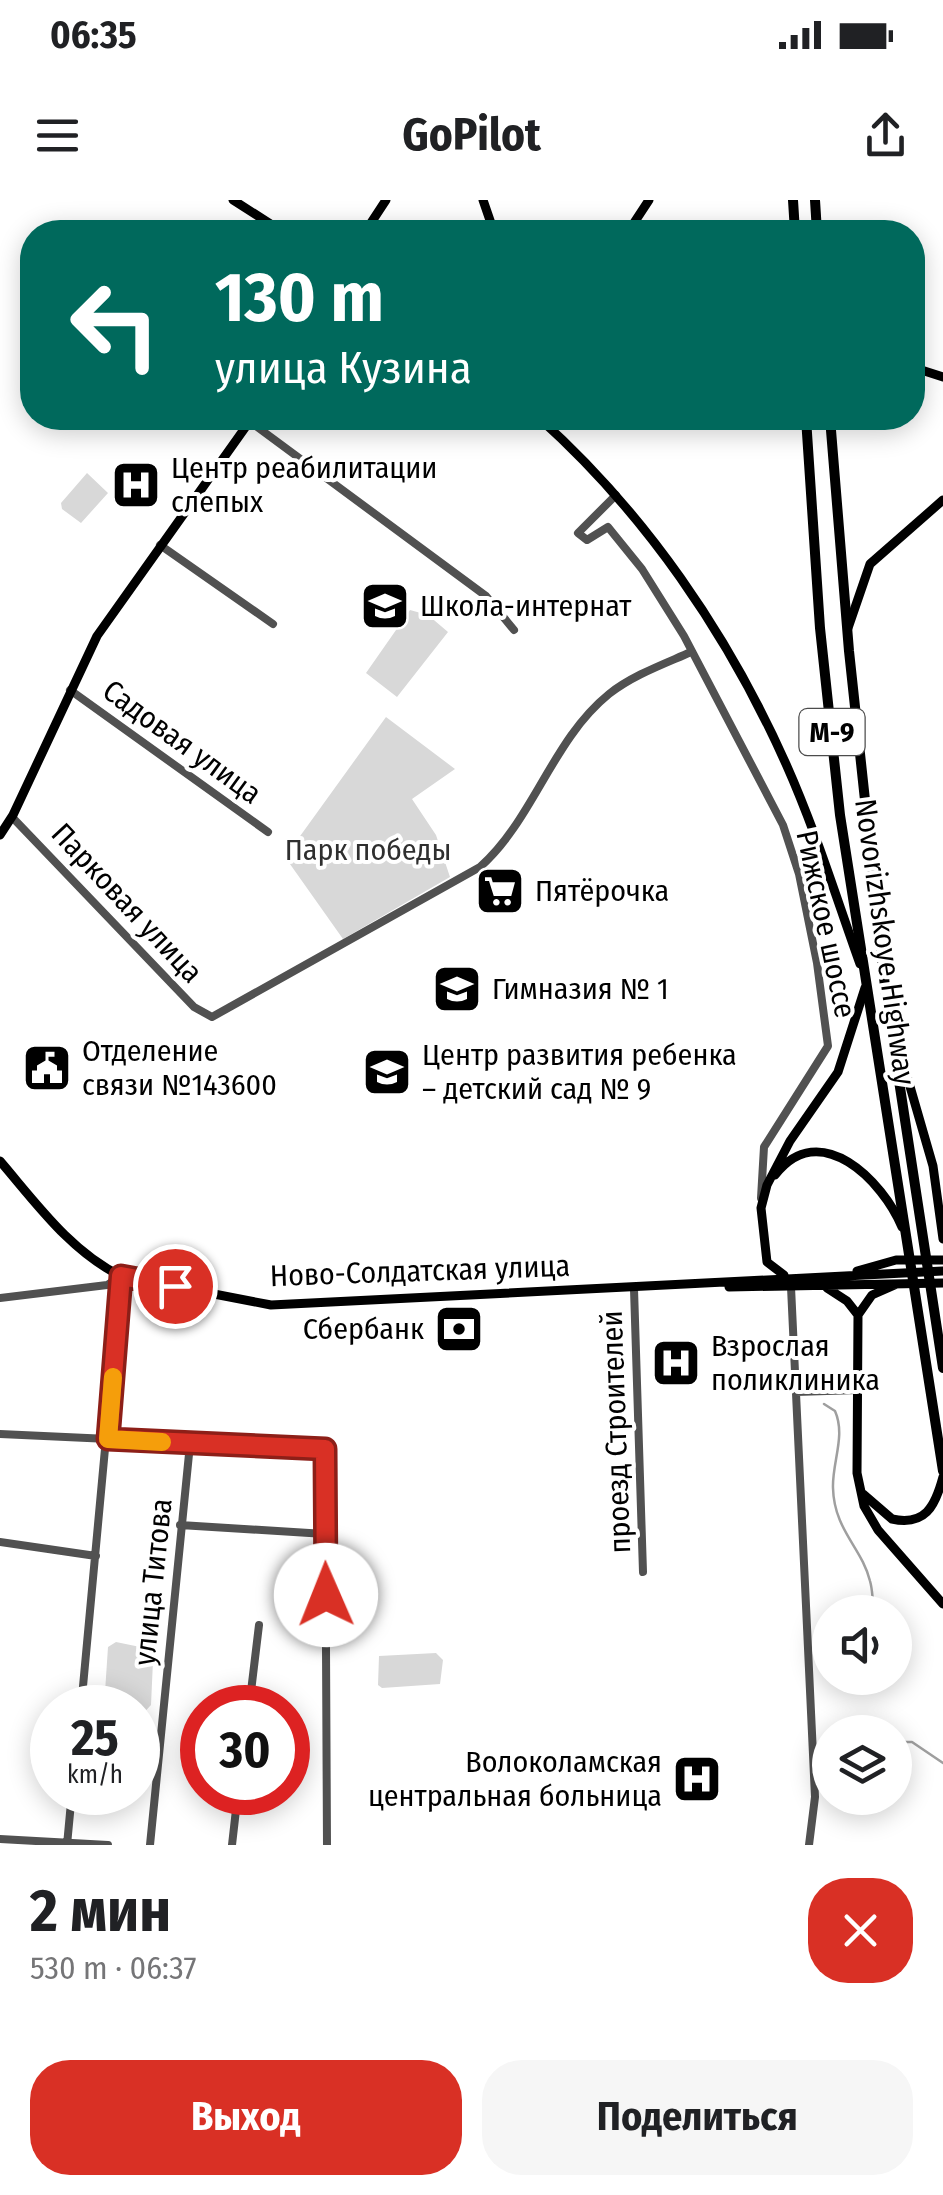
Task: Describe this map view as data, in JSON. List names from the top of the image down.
{
  "streets": {
    "highway": ["М-9", "Novorizhskoye Highway"],
    "main road": ["Ново-Солдатская улица"],
    "street": [
      "Садовая улица",
      "Парковая улица",
      "Рижское шоссе",
      "проезд Строителей",
      "улица Титова"
    ]
  },
  "crossings": [
    ["М-9", "Рижское шоссе"],
    ["М-9", "Novorizhskoye Highway"],
    ["Парковая улица", "Рижское шоссе"],
    ["Novorizhskoye Highway", "Ново-Солдатская улица"],
    ["Ново-Солдатская улица", "проезд Строителей"]
  ],
  "parks": ["Парк победы"],
  "places": {
    "hospital": ["Центр реабилитации слепых", "Взрослая поликлиника", "Волоколамская центральная больница"],
    "school or university": ["Школа-интернат", "Гимназия № 1", "Центр развития ребенка – детский сад № 9"],
    "supermarket": ["Пятёрочка"],
    "public building": ["Отделение связи №143600"],
    "bank": ["Сбербанк"]
  },
  "page": {
    "status": "06:35",
    "header": "GoPilot",
    "turn": ["130 m", "улица Кузина"],
    "speed": "25 km/h",
    "limit": "30",
    "heading": ["2 мин", "530 m · 06:37"],
    "buttons": ["Выход", "Поделиться"]
  }
}
